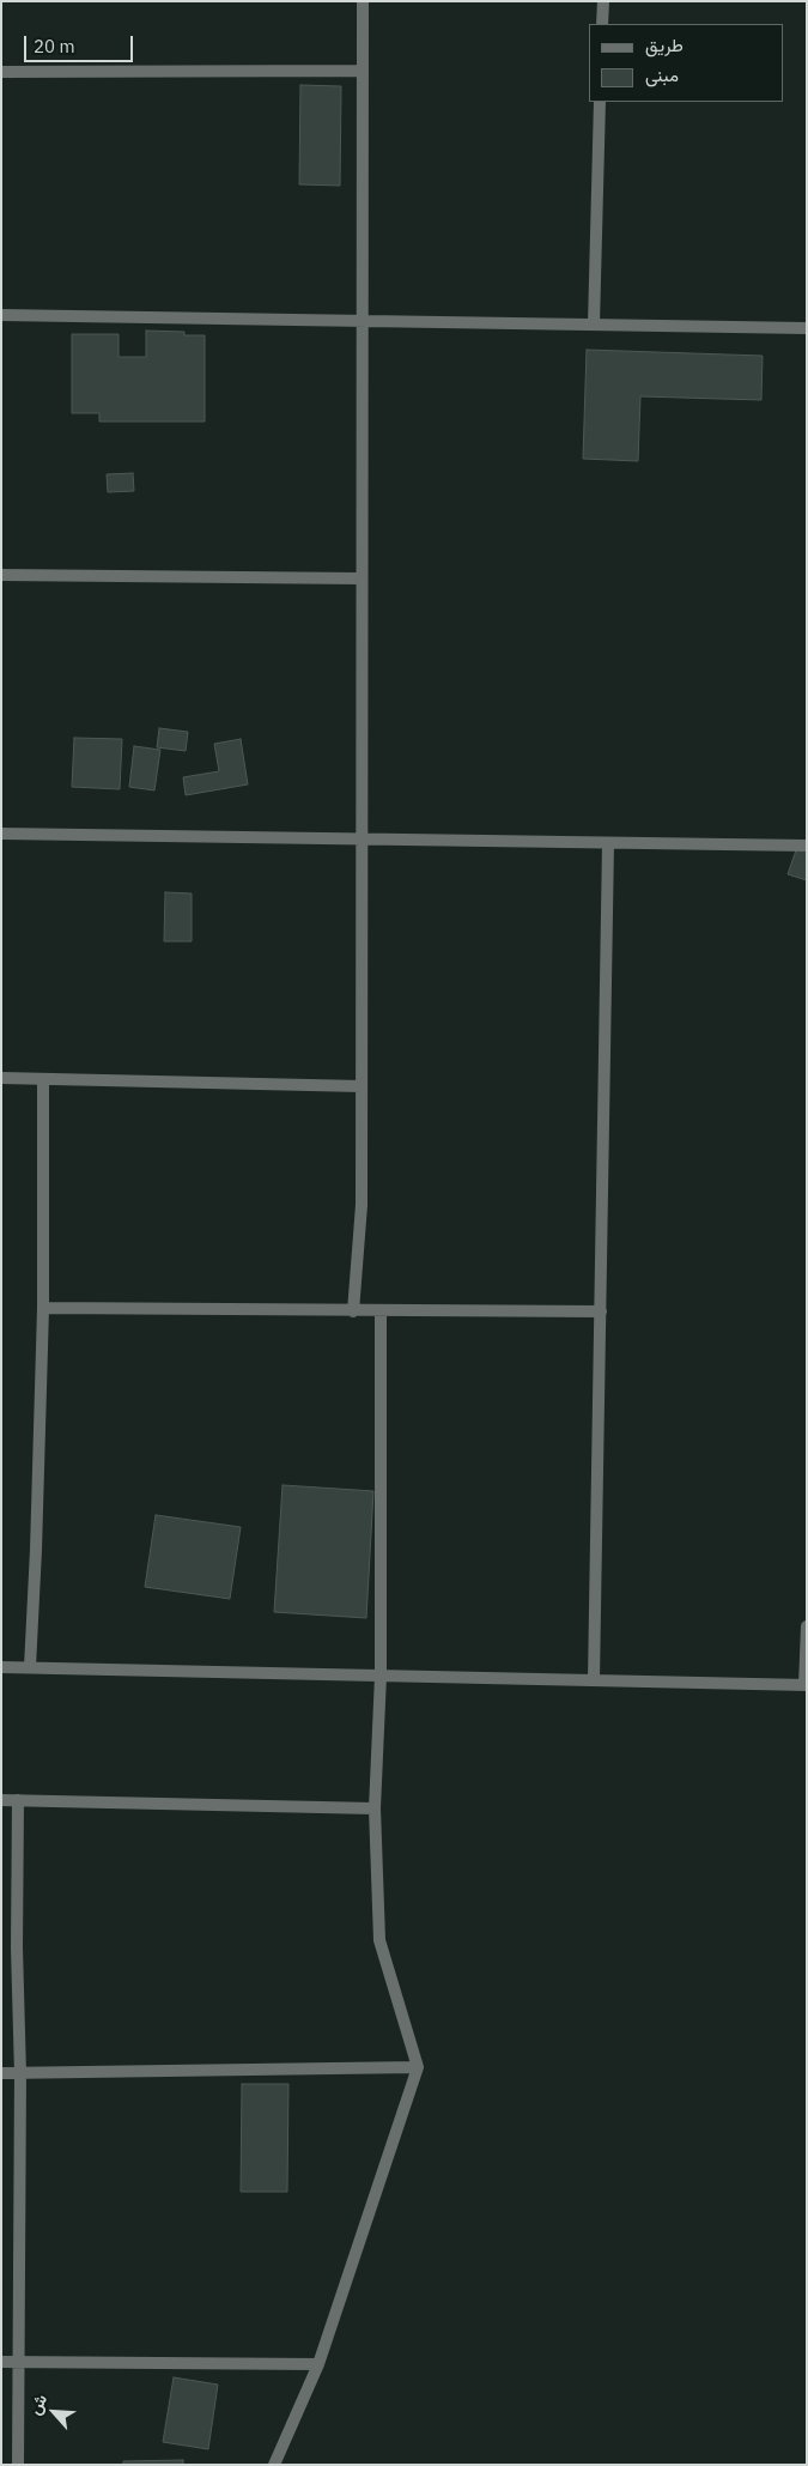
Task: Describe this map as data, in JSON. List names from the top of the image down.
{
  "legend": ["طريق", "مبنى"],
  "scale_bar": "20 m",
  "north": "top left"
}
